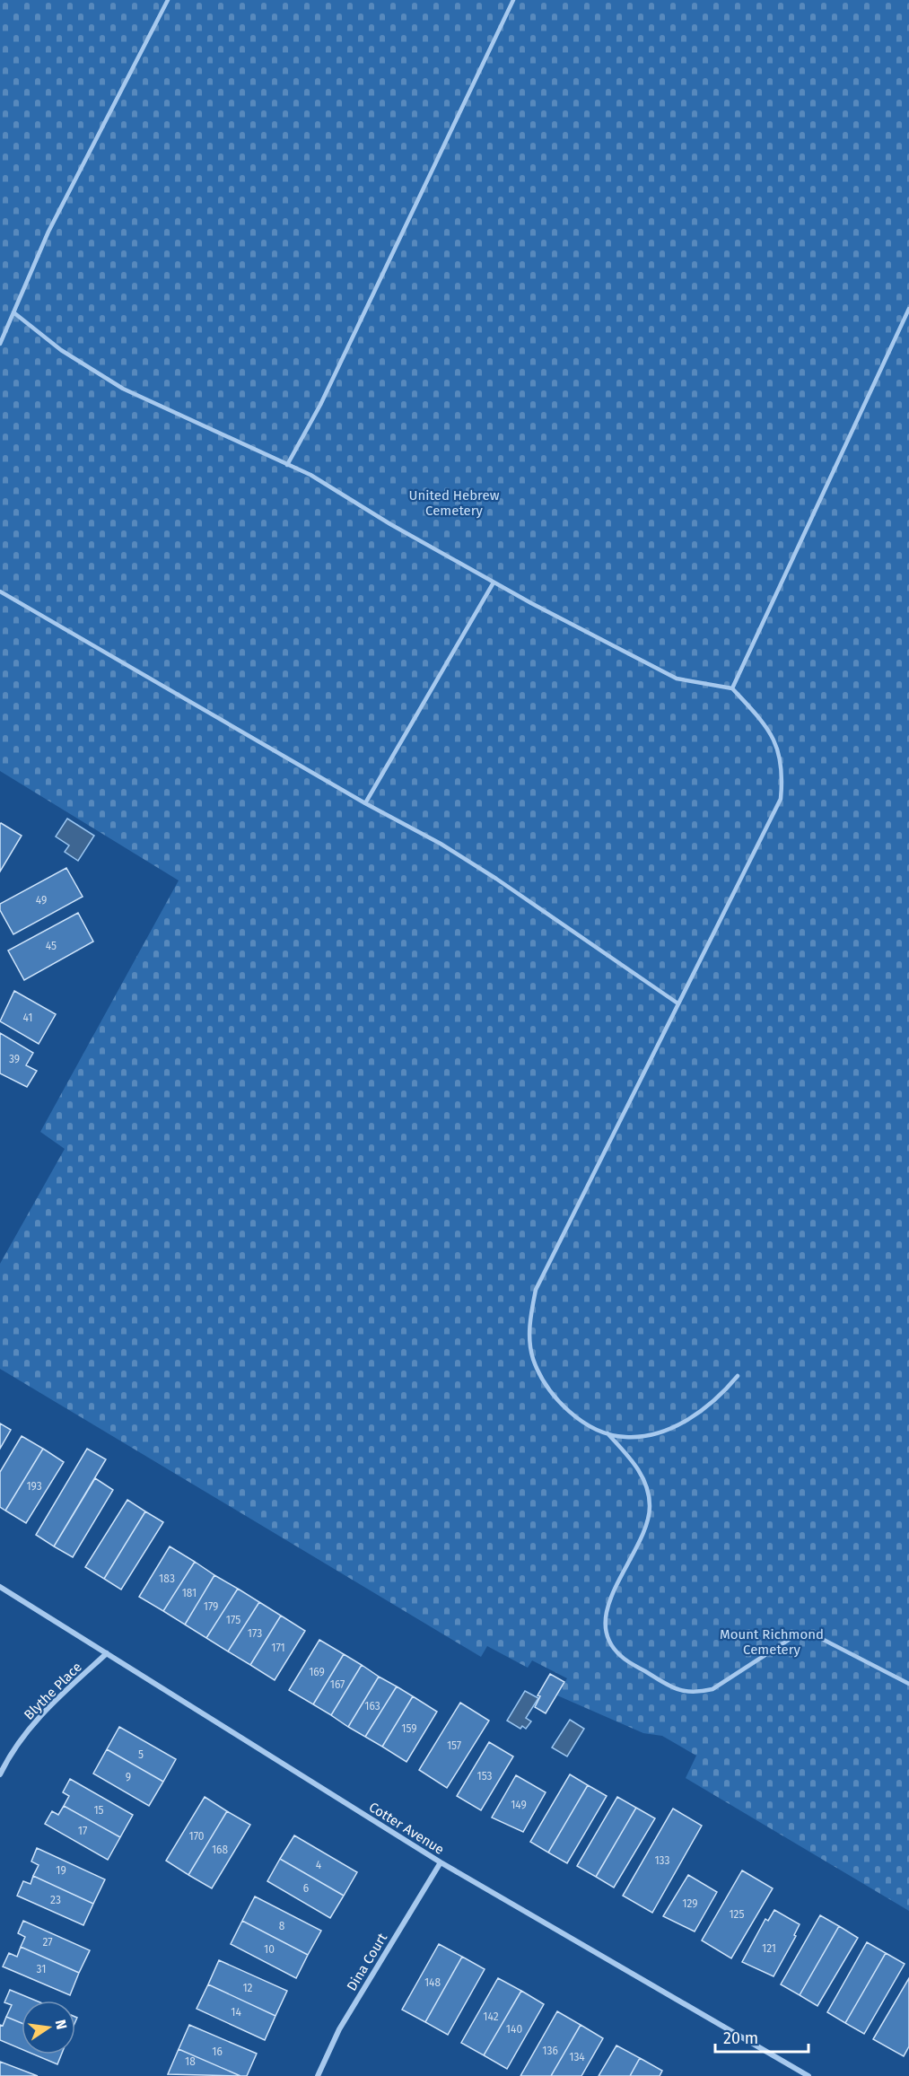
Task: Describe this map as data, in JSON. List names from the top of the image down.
{
  "streets": {
    "street": ["Blythe Place", "Cotter Avenue", "Dina Court"]
  },
  "crossings": [
    ["Blythe Place", "Cotter Avenue"],
    ["Cotter Avenue", "Dina Court"]
  ],
  "parks": ["United Hebrew Cemetery", "Mount Richmond Cemetery"],
  "house_numbers": [
    "49",
    "45",
    "41",
    "39",
    "193",
    "183",
    "181",
    "179",
    "175",
    "173",
    "171",
    "169",
    "167",
    "163",
    "159",
    "157",
    "5",
    "153",
    "9",
    "149",
    "15",
    "17",
    "170",
    "168",
    "133",
    "4",
    "19",
    "6",
    "23",
    "129",
    "125",
    "8",
    "27",
    "121",
    "10",
    "31",
    "148",
    "12",
    "14",
    "142",
    "140",
    "136",
    "16",
    "134",
    "18"
  ],
  "scale_bar": "20 m",
  "north": "right"
}
